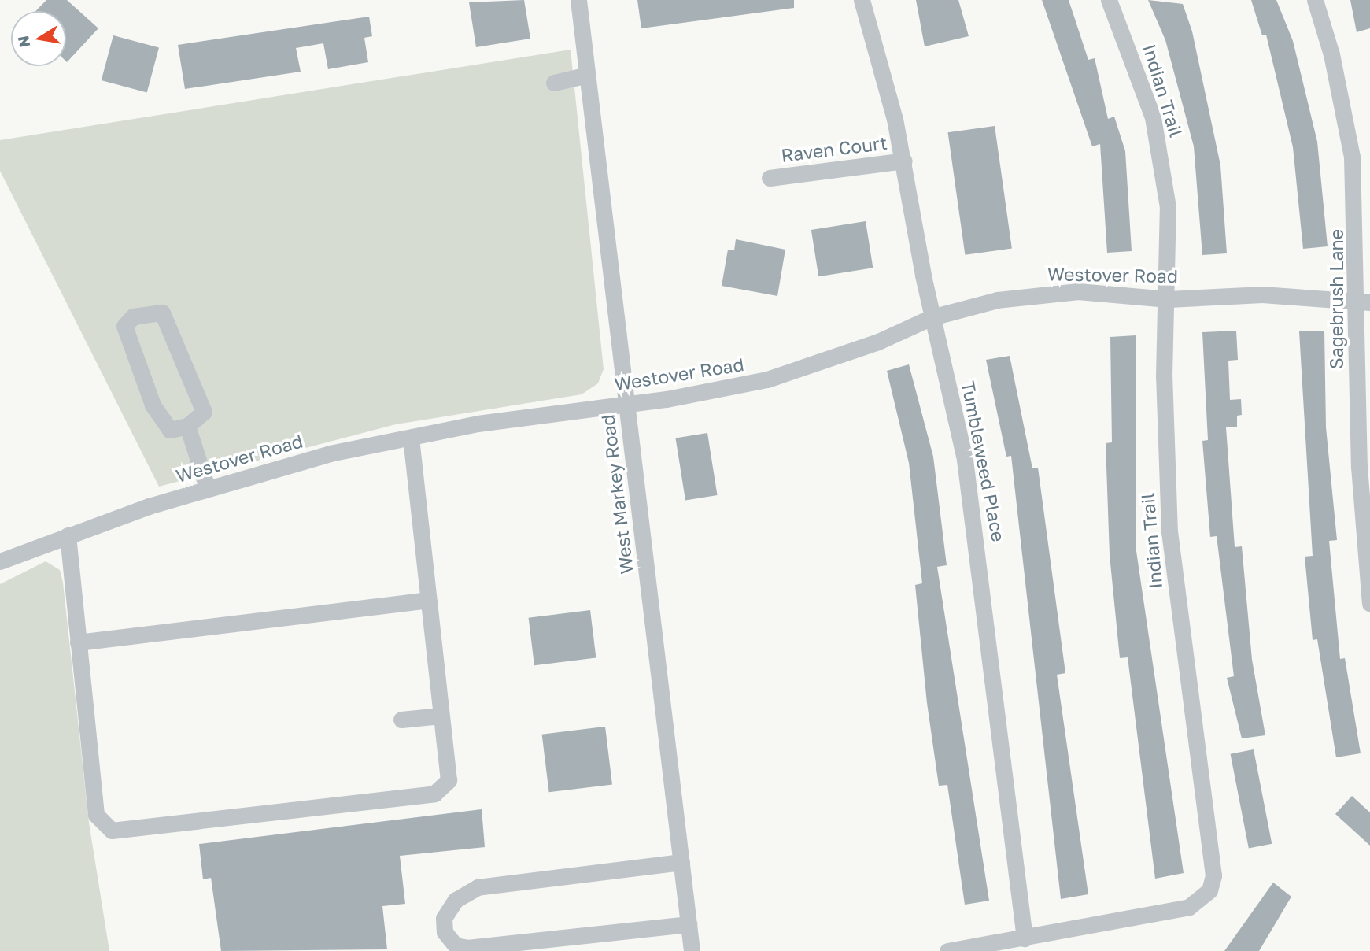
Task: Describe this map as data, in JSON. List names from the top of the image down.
{
  "streets": {
    "street": [
      "Indian Trail",
      "Raven Court",
      "Westover Road",
      "Sagebrush Lane",
      "Tumbleweed Place",
      "West Markey Road"
    ]
  },
  "crossings": [
    ["Indian Trail", "Westover Road"],
    ["Indian Trail", "Tumbleweed Place"],
    ["Raven Court", "Tumbleweed Place"],
    ["Westover Road", "Sagebrush Lane"],
    ["Westover Road", "Tumbleweed Place"],
    ["Westover Road", "West Markey Road"]
  ],
  "north": "left"
}
